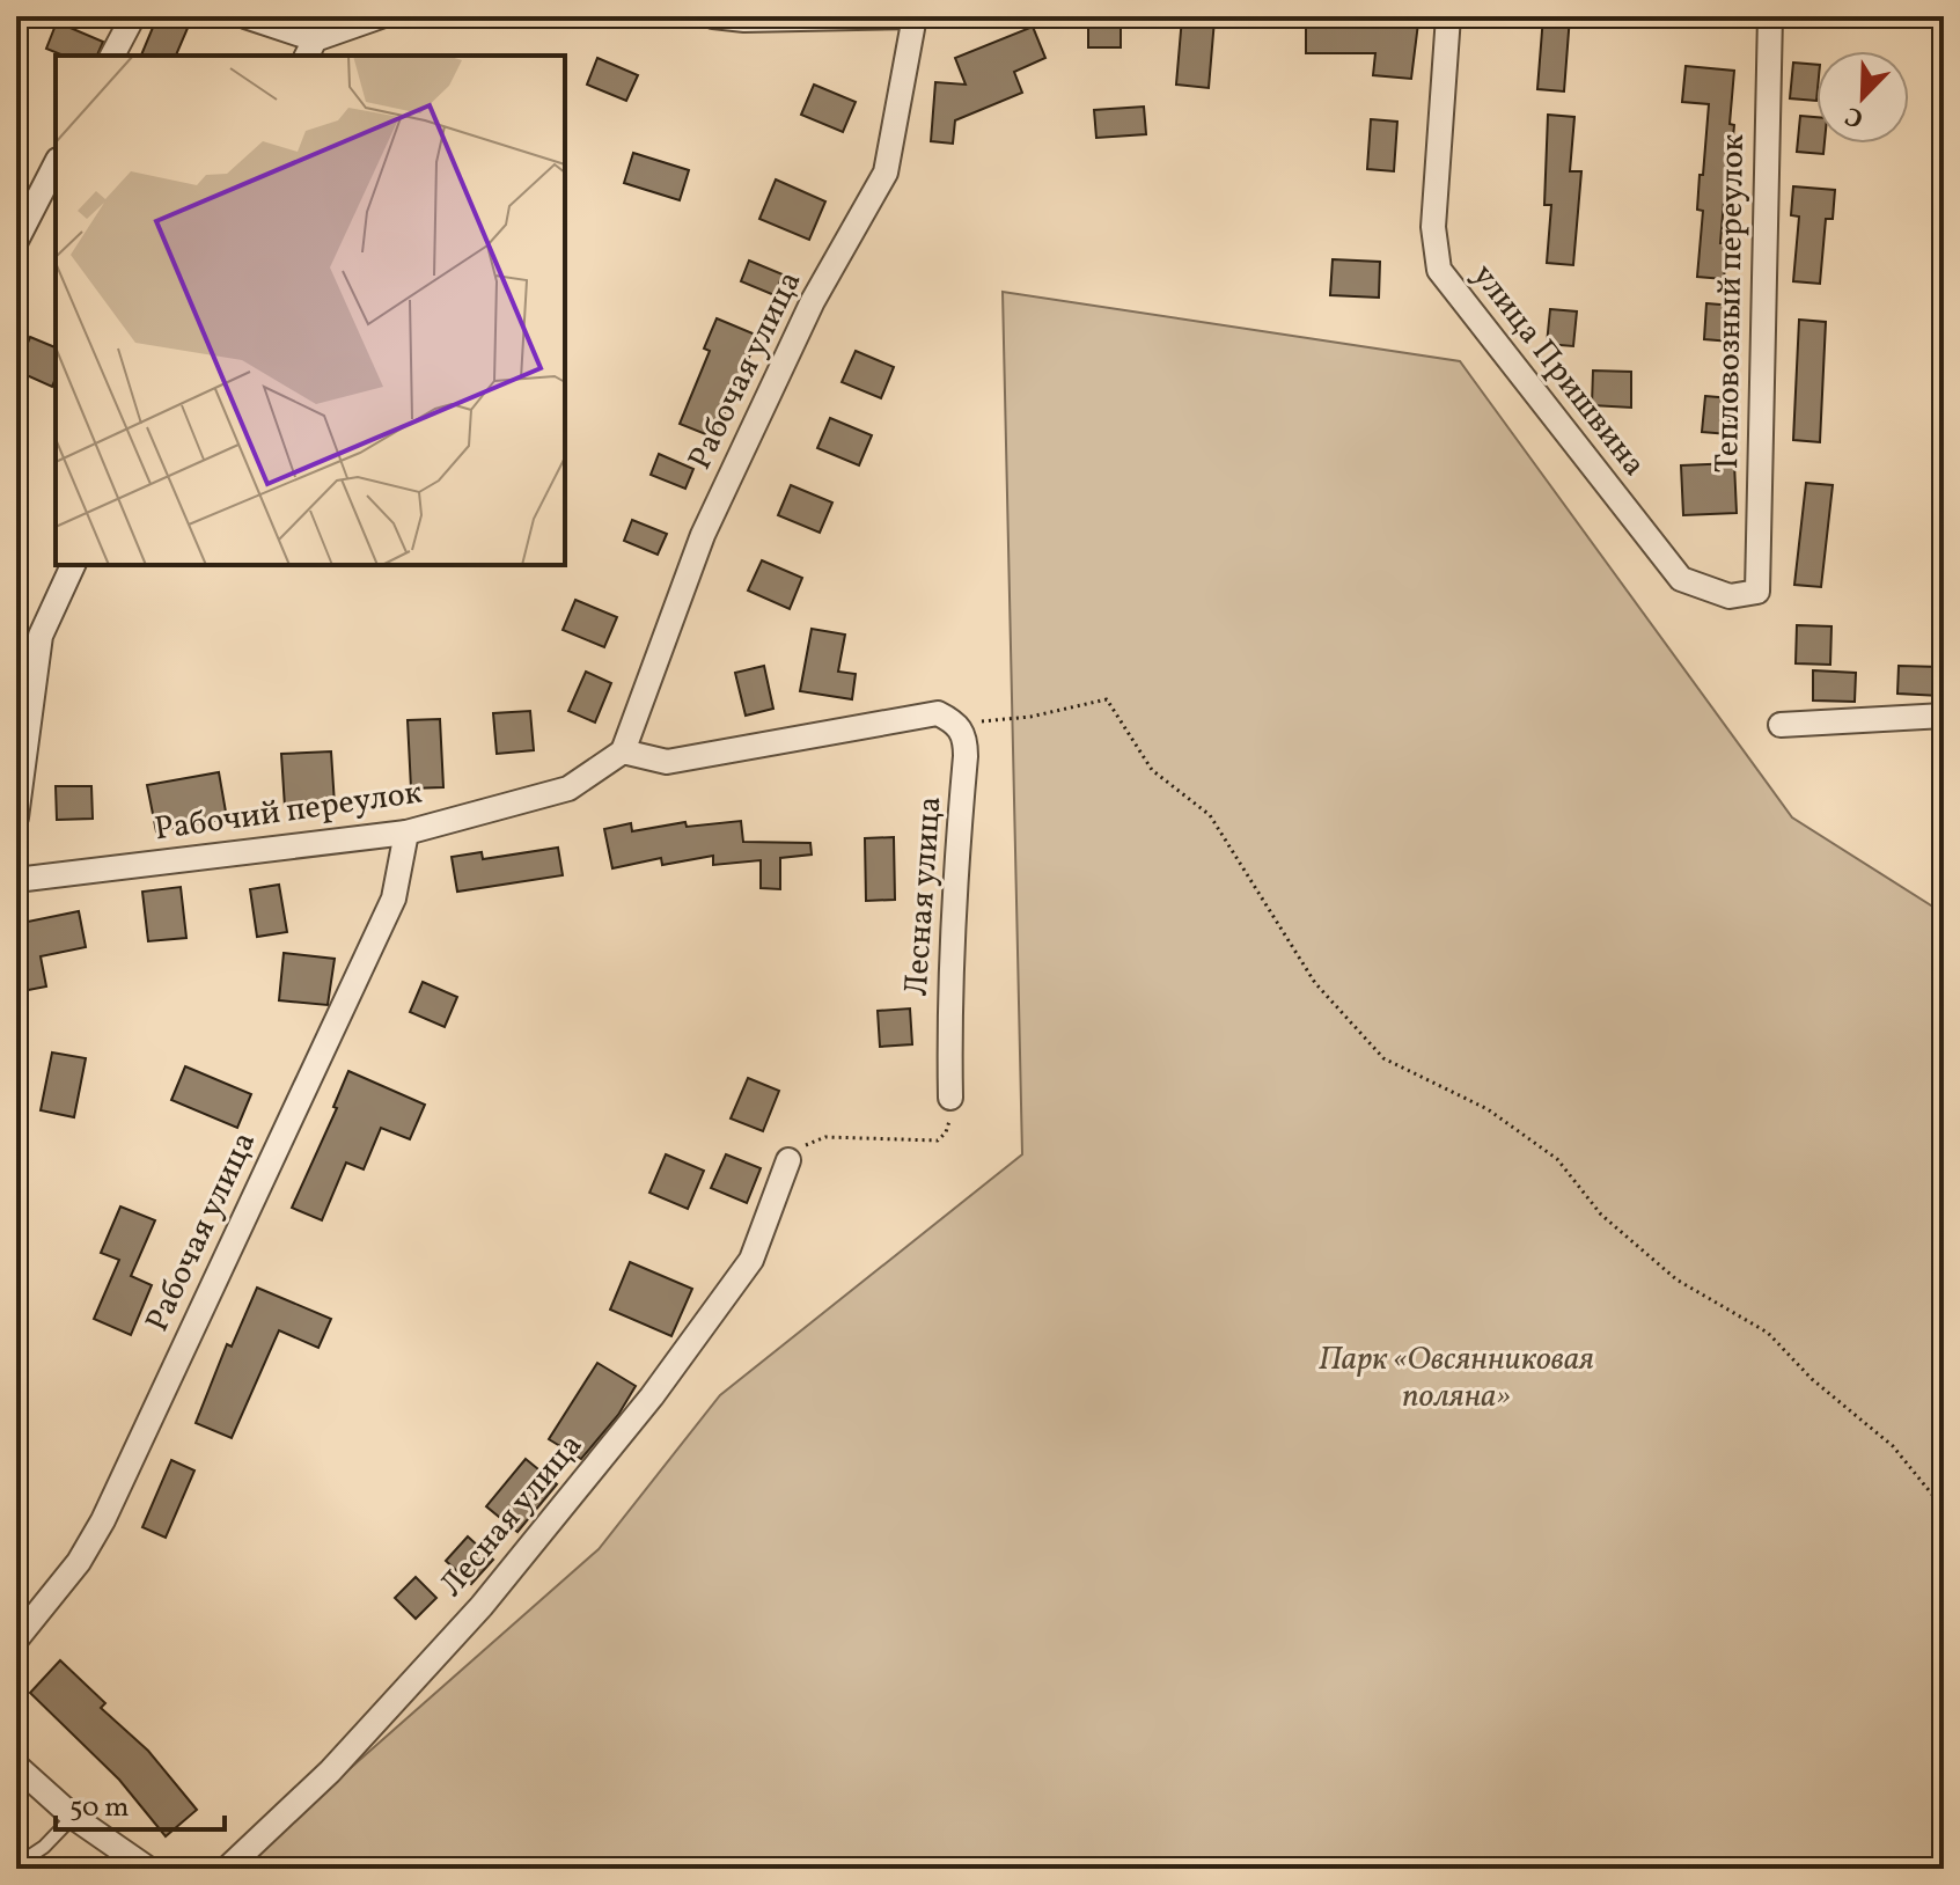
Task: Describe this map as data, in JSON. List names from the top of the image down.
{
  "streets": {
    "street": [
      "Тепловозный переулок",
      "Рабочая улица",
      "улица Пришвина",
      "Рабочий переулок",
      "Лесная улица"
    ]
  },
  "crossings": [
    ["Тепловозный переулок", "улица Пришвина"],
    ["Рабочая улица", "Рабочий переулок"]
  ],
  "parks": ["Парк «Овсянниковая поляна»"],
  "scale_bar": "50 m",
  "north": "bottom left"
}
